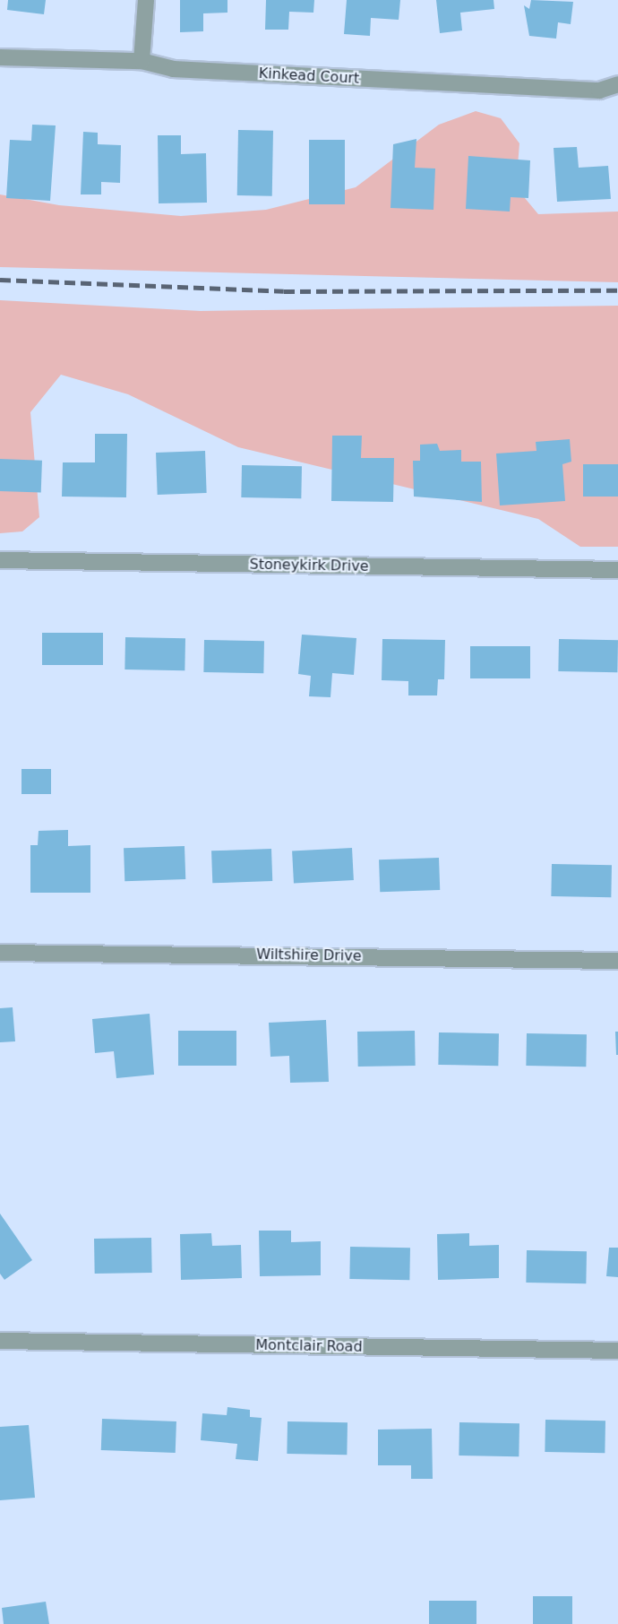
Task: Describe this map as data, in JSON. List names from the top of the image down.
{
  "streets": {
    "street": [
      "Kinkead Court",
      "Stoneykirk Drive",
      "Wiltshire Drive",
      "Montclair Road"
    ]
  }
}
